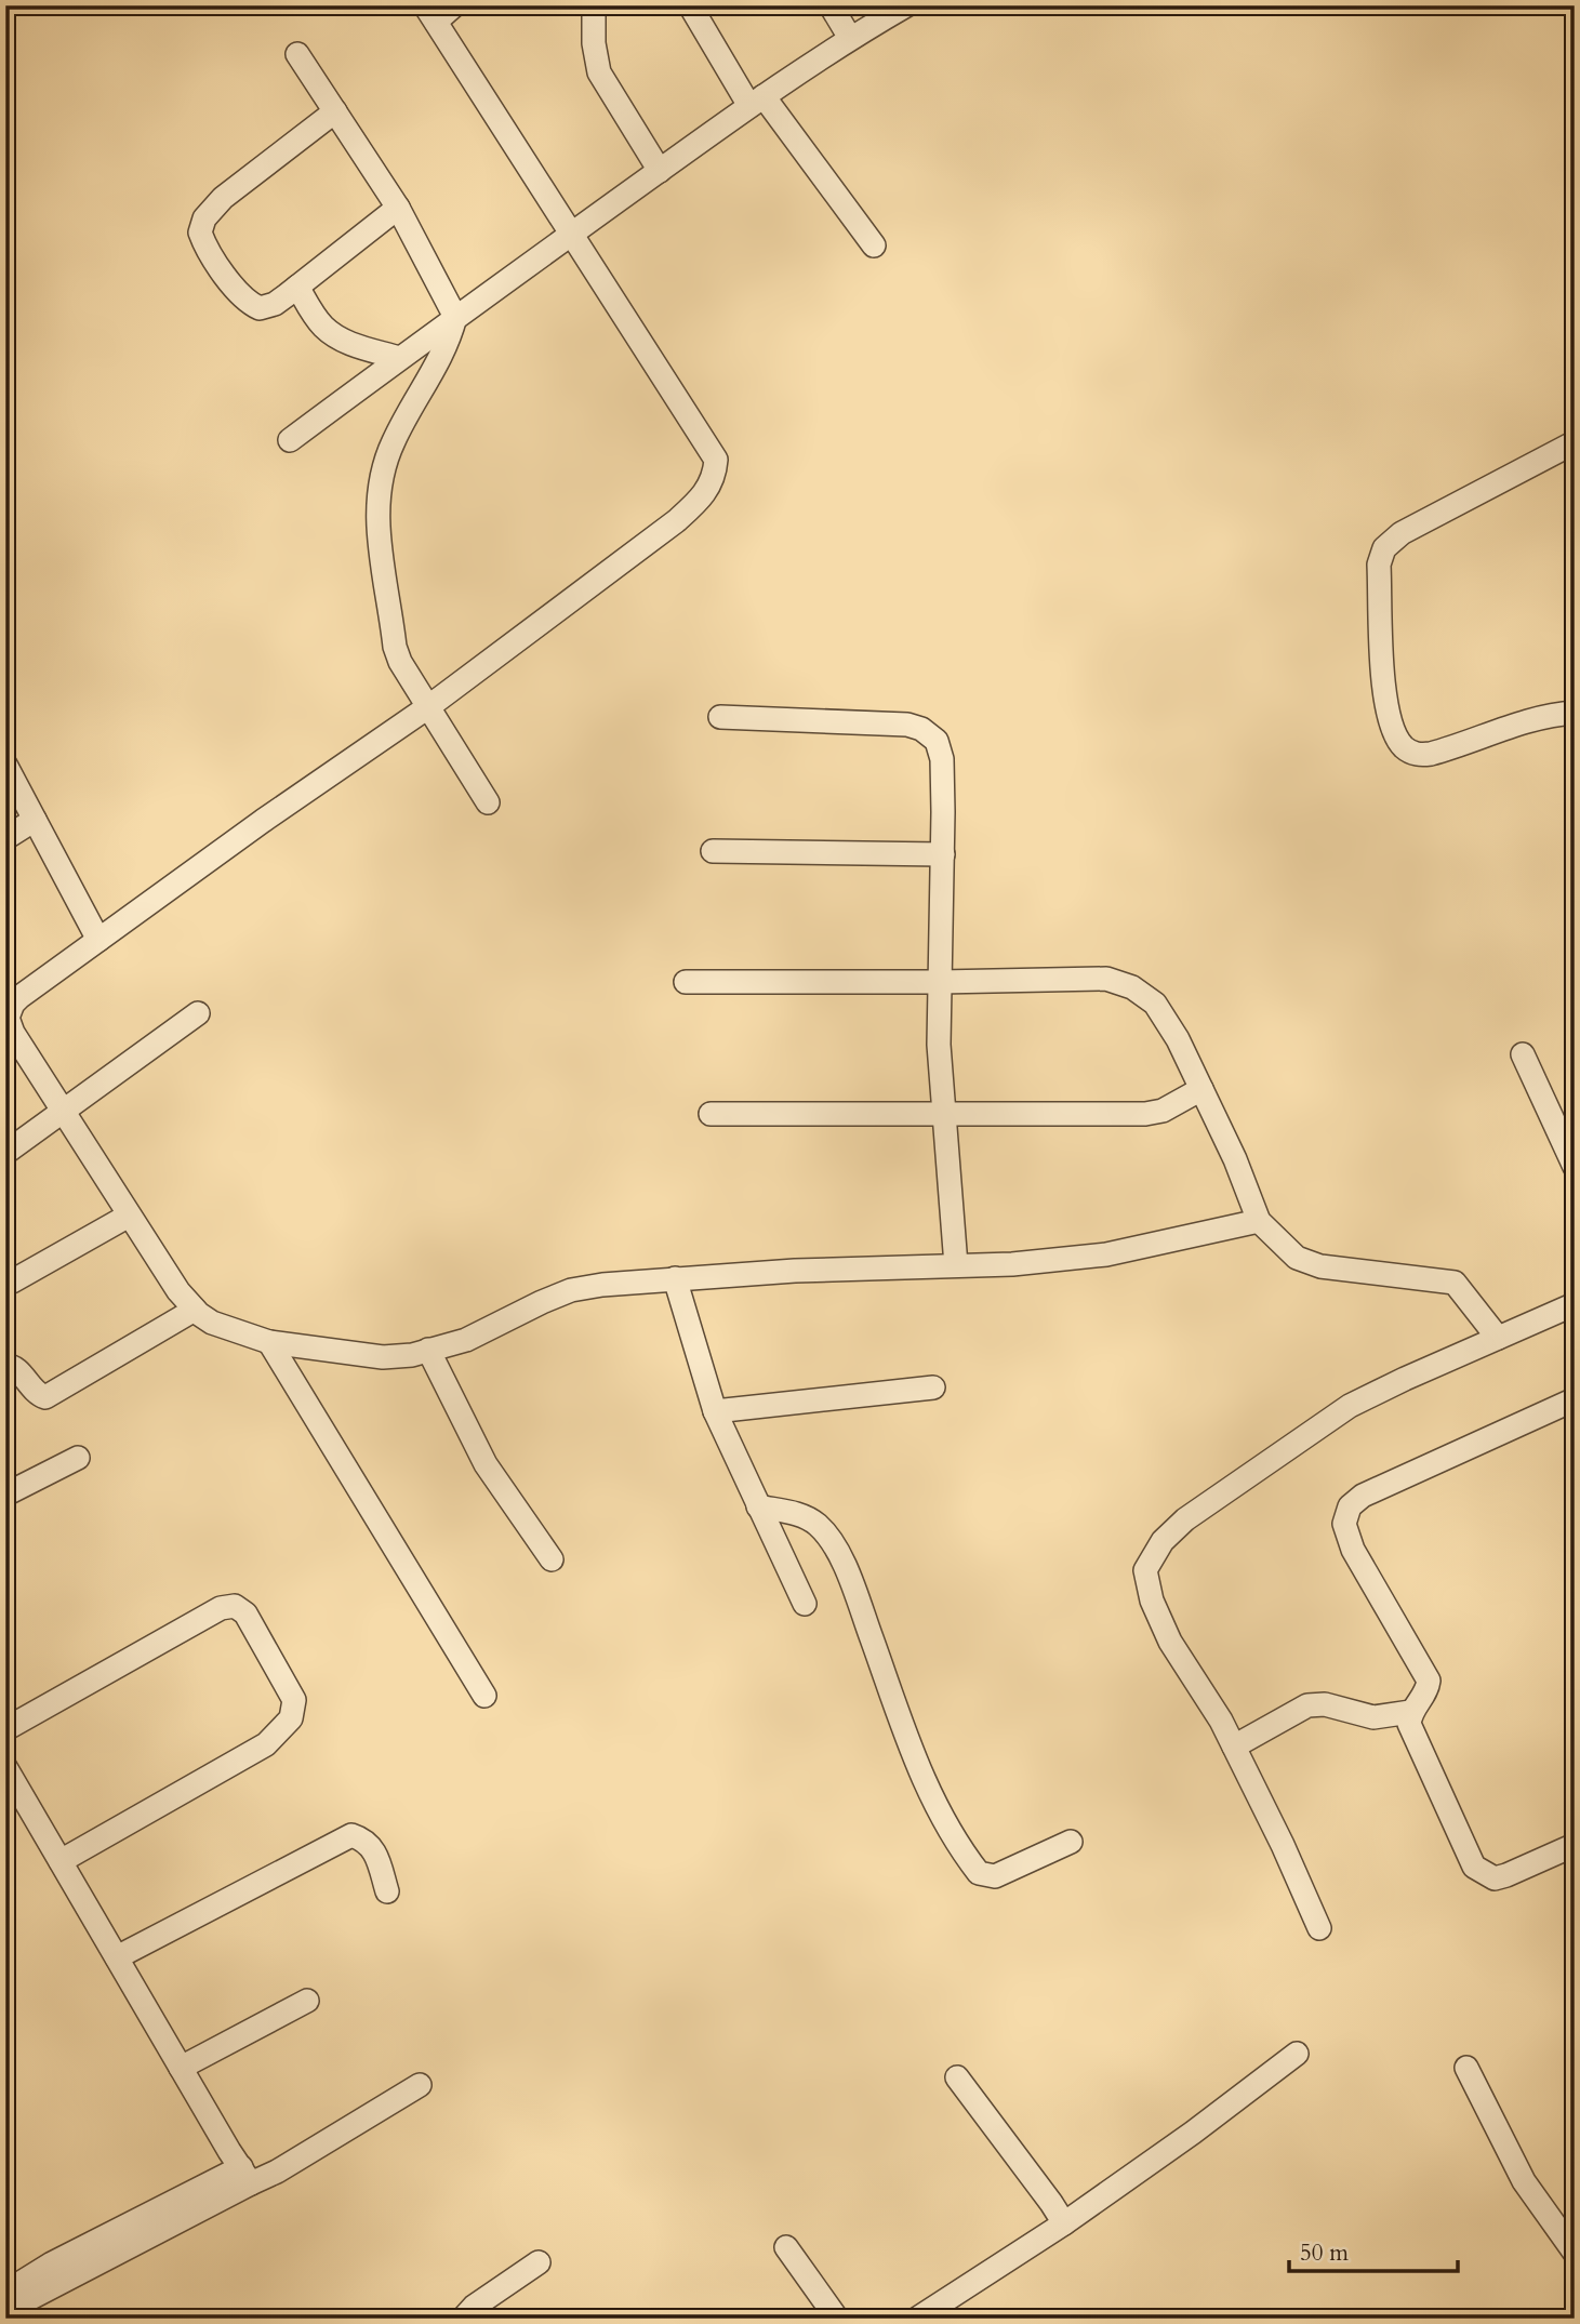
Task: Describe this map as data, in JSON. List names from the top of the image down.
{
  "scale_bar": "50 m"
}
